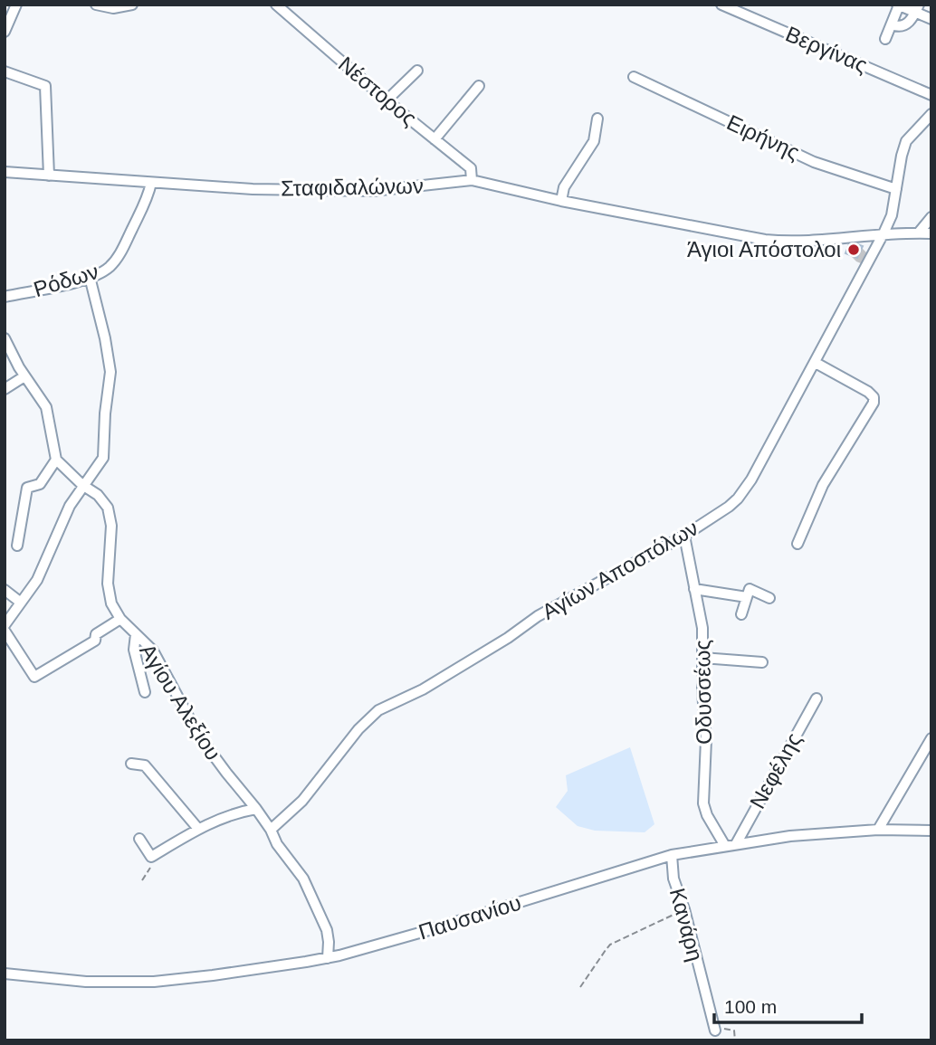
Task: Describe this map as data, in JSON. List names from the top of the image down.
{
  "streets": {
    "street": [
      "Βεργίνας",
      "Νέστορος",
      "Ειρήνης",
      "Σταφιδαλώνων",
      "Ρόδων",
      "Αγίων Αποστόλων",
      "Οδυσσέως",
      "Αγίου Αλεξίου",
      "Νεφέλης",
      "Παυσανίου",
      "Κανάρη"
    ]
  },
  "crossings": [
    ["Νέστορος", "Σταφιδαλώνων"],
    ["Ειρήνης", "Αγίων Αποστόλων"],
    ["Σταφιδαλώνων", "Ρόδων"],
    ["Σταφιδαλώνων", "Αγίων Αποστόλων"],
    ["Αγίων Αποστόλων", "Οδυσσέως"],
    ["Αγίων Αποστόλων", "Αγίου Αλεξίου"],
    ["Οδυσσέως", "Νεφέλης"],
    ["Οδυσσέως", "Παυσανίου"],
    ["Αγίου Αλεξίου", "Παυσανίου"],
    ["Νεφέλης", "Παυσανίου"],
    ["Παυσανίου", "Κανάρη"]
  ],
  "places": ["Άγιοι Απόστολοι"],
  "scale_bar": "100 m"
}
